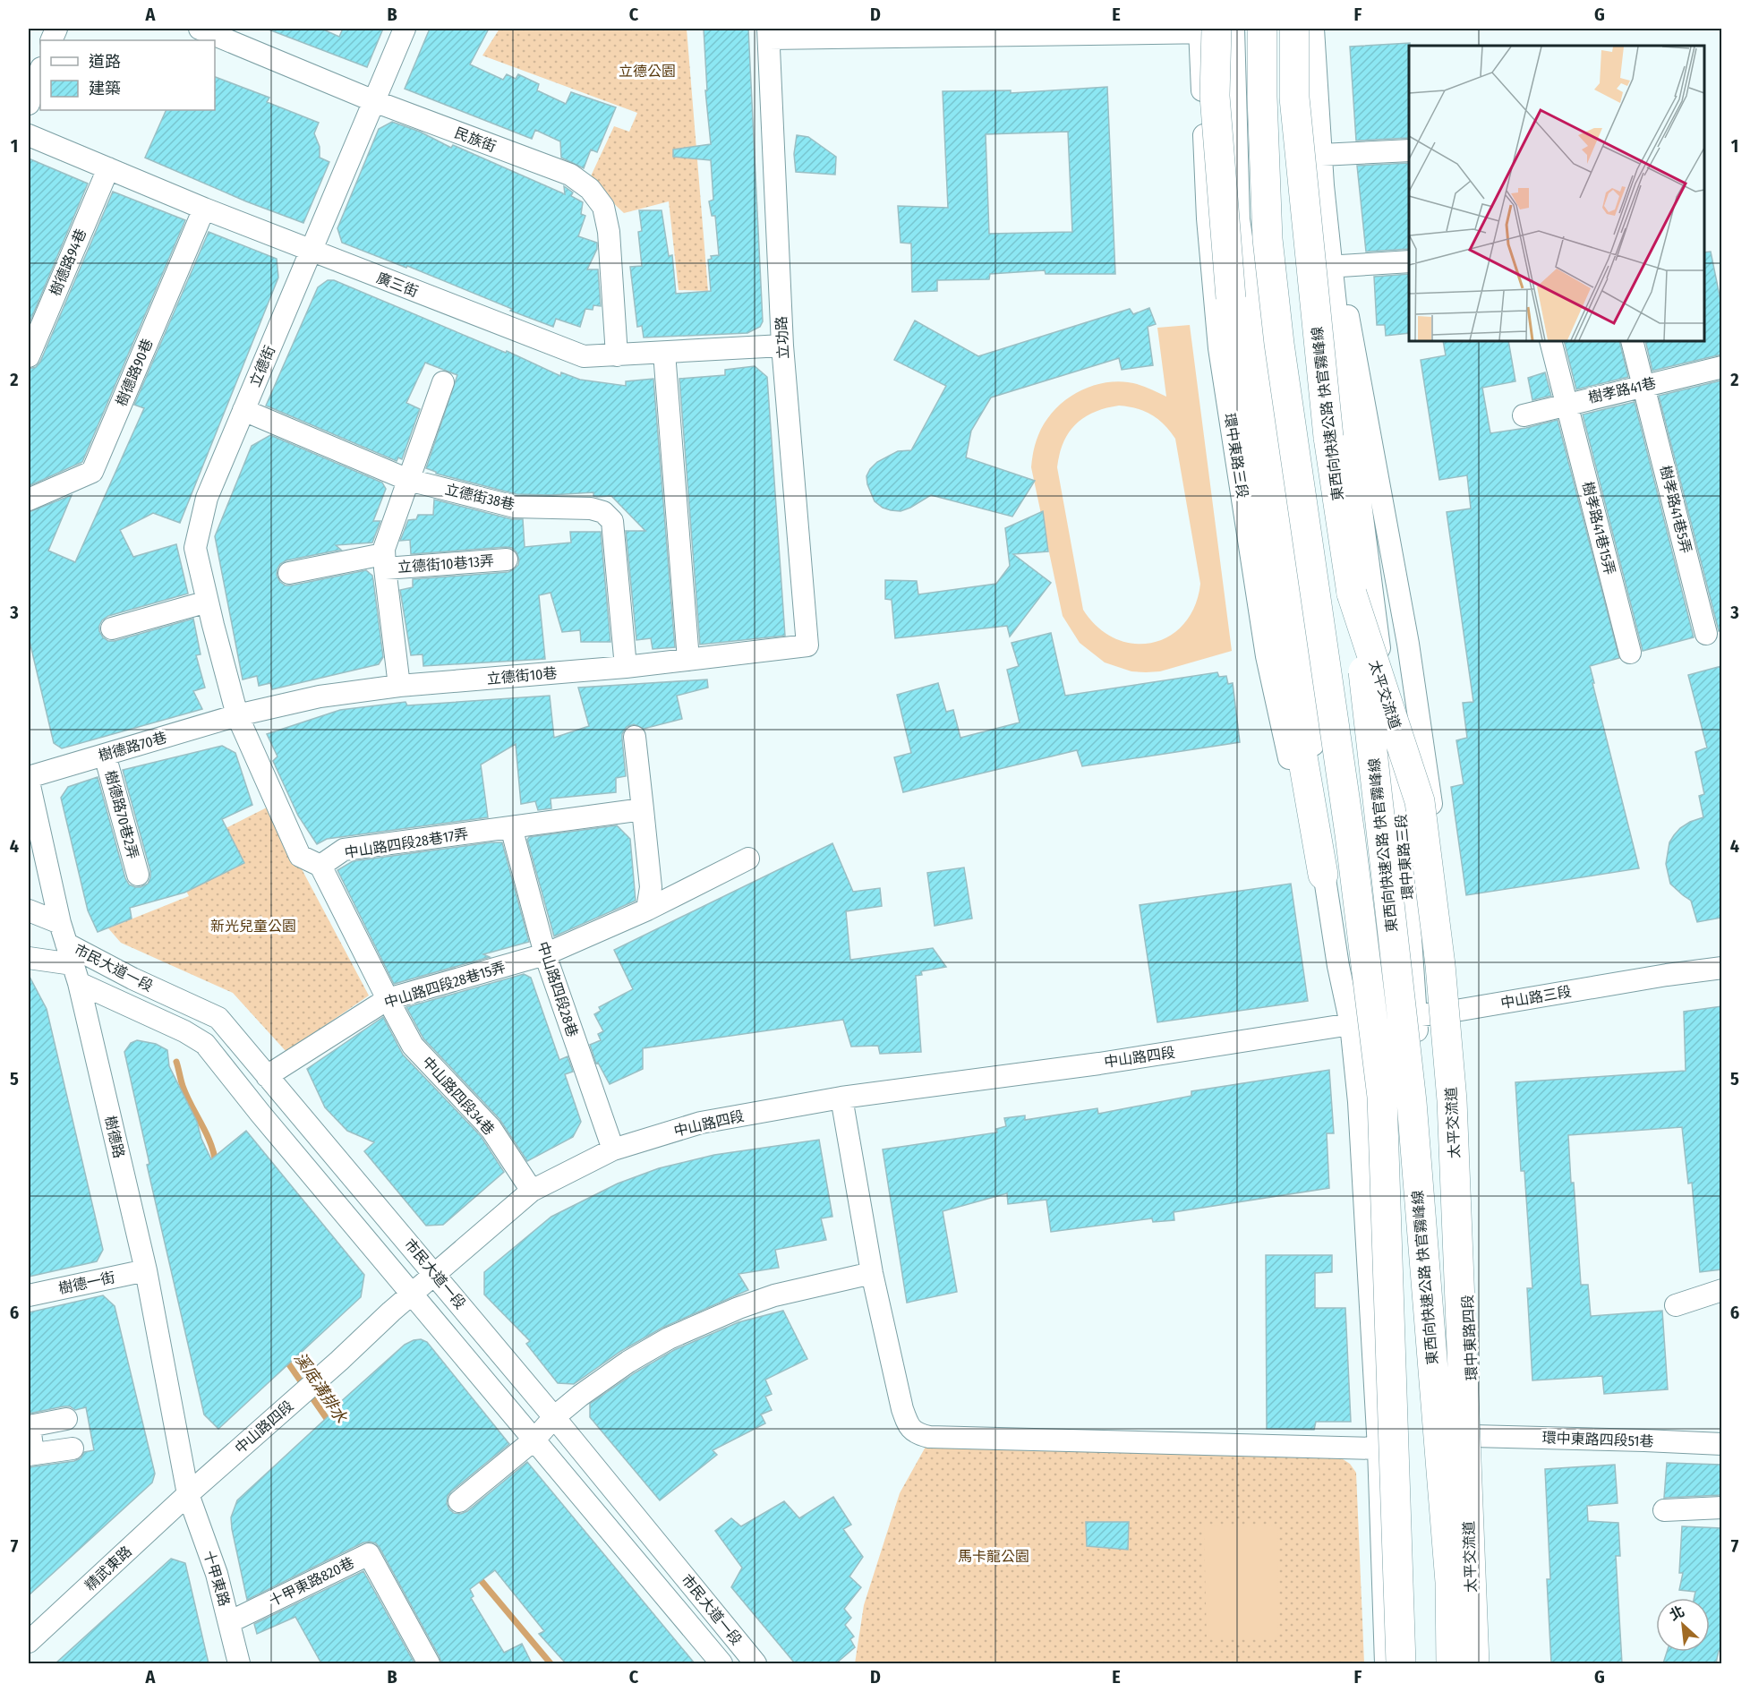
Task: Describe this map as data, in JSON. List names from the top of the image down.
{
  "streets": {
    "highway": ["東西向快速公路 快官霧峰線", "太平交流道"],
    "street": [
      "民族街",
      "樹德路94巷",
      "廣三街",
      "立功路",
      "立德街",
      "樹德路90巷",
      "樹孝路41巷",
      "環中東路三段",
      "立德街38巷",
      "樹孝路41巷5弄",
      "樹孝路41巷15弄",
      "立德街10巷13弄",
      "立德街10巷",
      "樹德路70巷",
      "樹德路70巷2弄",
      "中山路四段28巷17弄",
      "市民大道一段",
      "中山路四段28巷15弄",
      "中山路四段28巷",
      "中山路三段",
      "中山路四段",
      "中山路四段34巷",
      "樹德路",
      "樹德一街",
      "環中東路四段",
      "環中東路四段51巷",
      "精武東路",
      "十甲東路",
      "十甲東路820巷"
    ]
  },
  "crossings": [
    ["民族街", "廣三街"],
    ["民族街", "立德街"],
    ["樹德路94巷", "廣三街"],
    ["廣三街", "立功路"],
    ["廣三街", "立德街"],
    ["廣三街", "樹德路90巷"],
    ["立功路", "立德街10巷"],
    ["立德街", "立德街38巷"],
    ["立德街", "立德街10巷"],
    ["立德街", "樹德路70巷"],
    ["樹孝路41巷", "樹孝路41巷5弄"],
    ["樹孝路41巷", "樹孝路41巷15弄"],
    ["東西向快速公路 快官霧峰線", "太平交流道"],
    ["環中東路三段", "中山路三段"],
    ["環中東路三段", "中山路四段"],
    ["環中東路三段", "環中東路四段"],
    ["立德街38巷", "立德街10巷13弄"],
    ["立德街38巷", "立德街10巷"],
    ["立德街10巷13弄", "立德街10巷"],
    ["立德街10巷", "樹德路70巷"],
    ["樹德路70巷", "樹德路70巷2弄"],
    ["中山路四段28巷17弄", "中山路四段28巷"],
    ["中山路四段28巷17弄", "中山路四段34巷"],
    ["市民大道一段", "中山路四段28巷15弄"],
    ["市民大道一段", "中山路四段"],
    ["市民大道一段", "樹德路"],
    ["中山路四段28巷15弄", "中山路四段28巷"],
    ["中山路四段28巷15弄", "中山路四段34巷"],
    ["中山路四段28巷", "中山路四段"],
    ["中山路三段", "中山路四段"],
    ["中山路三段", "環中東路四段"],
    ["中山路四段", "中山路四段34巷"],
    ["中山路四段", "樹德路"],
    ["中山路四段", "精武東路"],
    ["中山路四段", "十甲東路"],
    ["樹德路", "樹德一街"],
    ["樹德路", "精武東路"],
    ["樹德路", "十甲東路"],
    ["環中東路四段", "環中東路四段51巷"],
    ["精武東路", "十甲東路"],
    ["十甲東路", "十甲東路820巷"]
  ],
  "water": ["溪底溝排水"],
  "parks": ["立德公園", "新光兒童公園", "馬卡龍公園"],
  "legend": ["道路", "建築"],
  "north": "top left",
  "grid": {
    "columns": [
      "A",
      "B",
      "C",
      "D",
      "E",
      "F",
      "G"
    ],
    "rows": [
      "1",
      "2",
      "3",
      "4",
      "5",
      "6",
      "7"
    ]
  }
}
